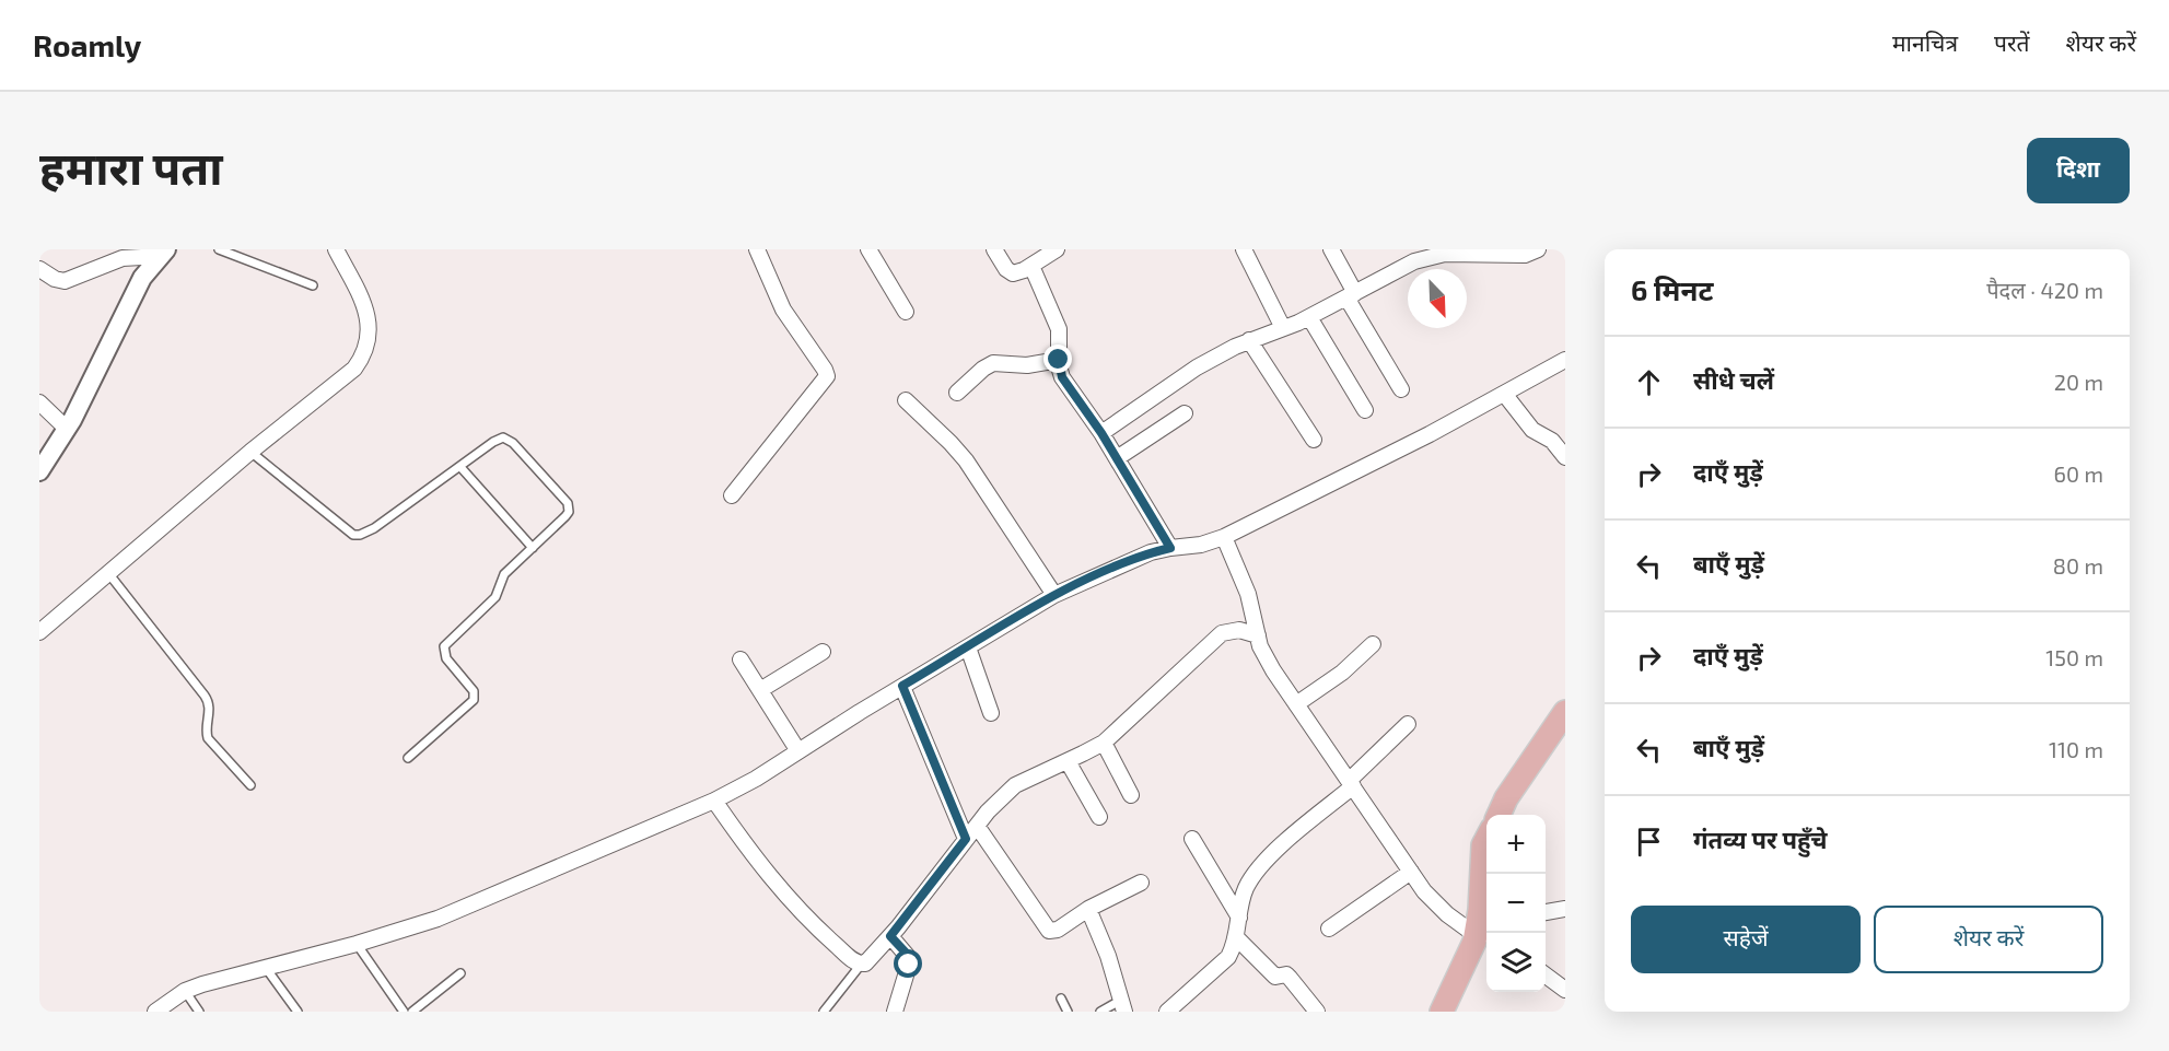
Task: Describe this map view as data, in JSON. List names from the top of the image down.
{
  "north": "bottom right",
  "page": {
    "header": "Roamly",
    "nav": ["मानचित्र", "परतें", "शेयर करें"],
    "buttons": [
      "दिशा",
      ["सहेजें", "शेयर करें"]
    ],
    "title": "हमारा पता",
    "heading": ["6 मिनट", "पैदल · 420 m"],
    "list": [
      ["सीधे चलें", "20 m"],
      ["दाएँ मुड़ें", "60 m"],
      ["बाएँ मुड़ें", "80 m"],
      ["दाएँ मुड़ें", "150 m"],
      ["बाएँ मुड़ें", "110 m"],
      "गंतव्य पर पहुँचे"
    ],
    "map_buttons": ["+", "−"]
  }
}
